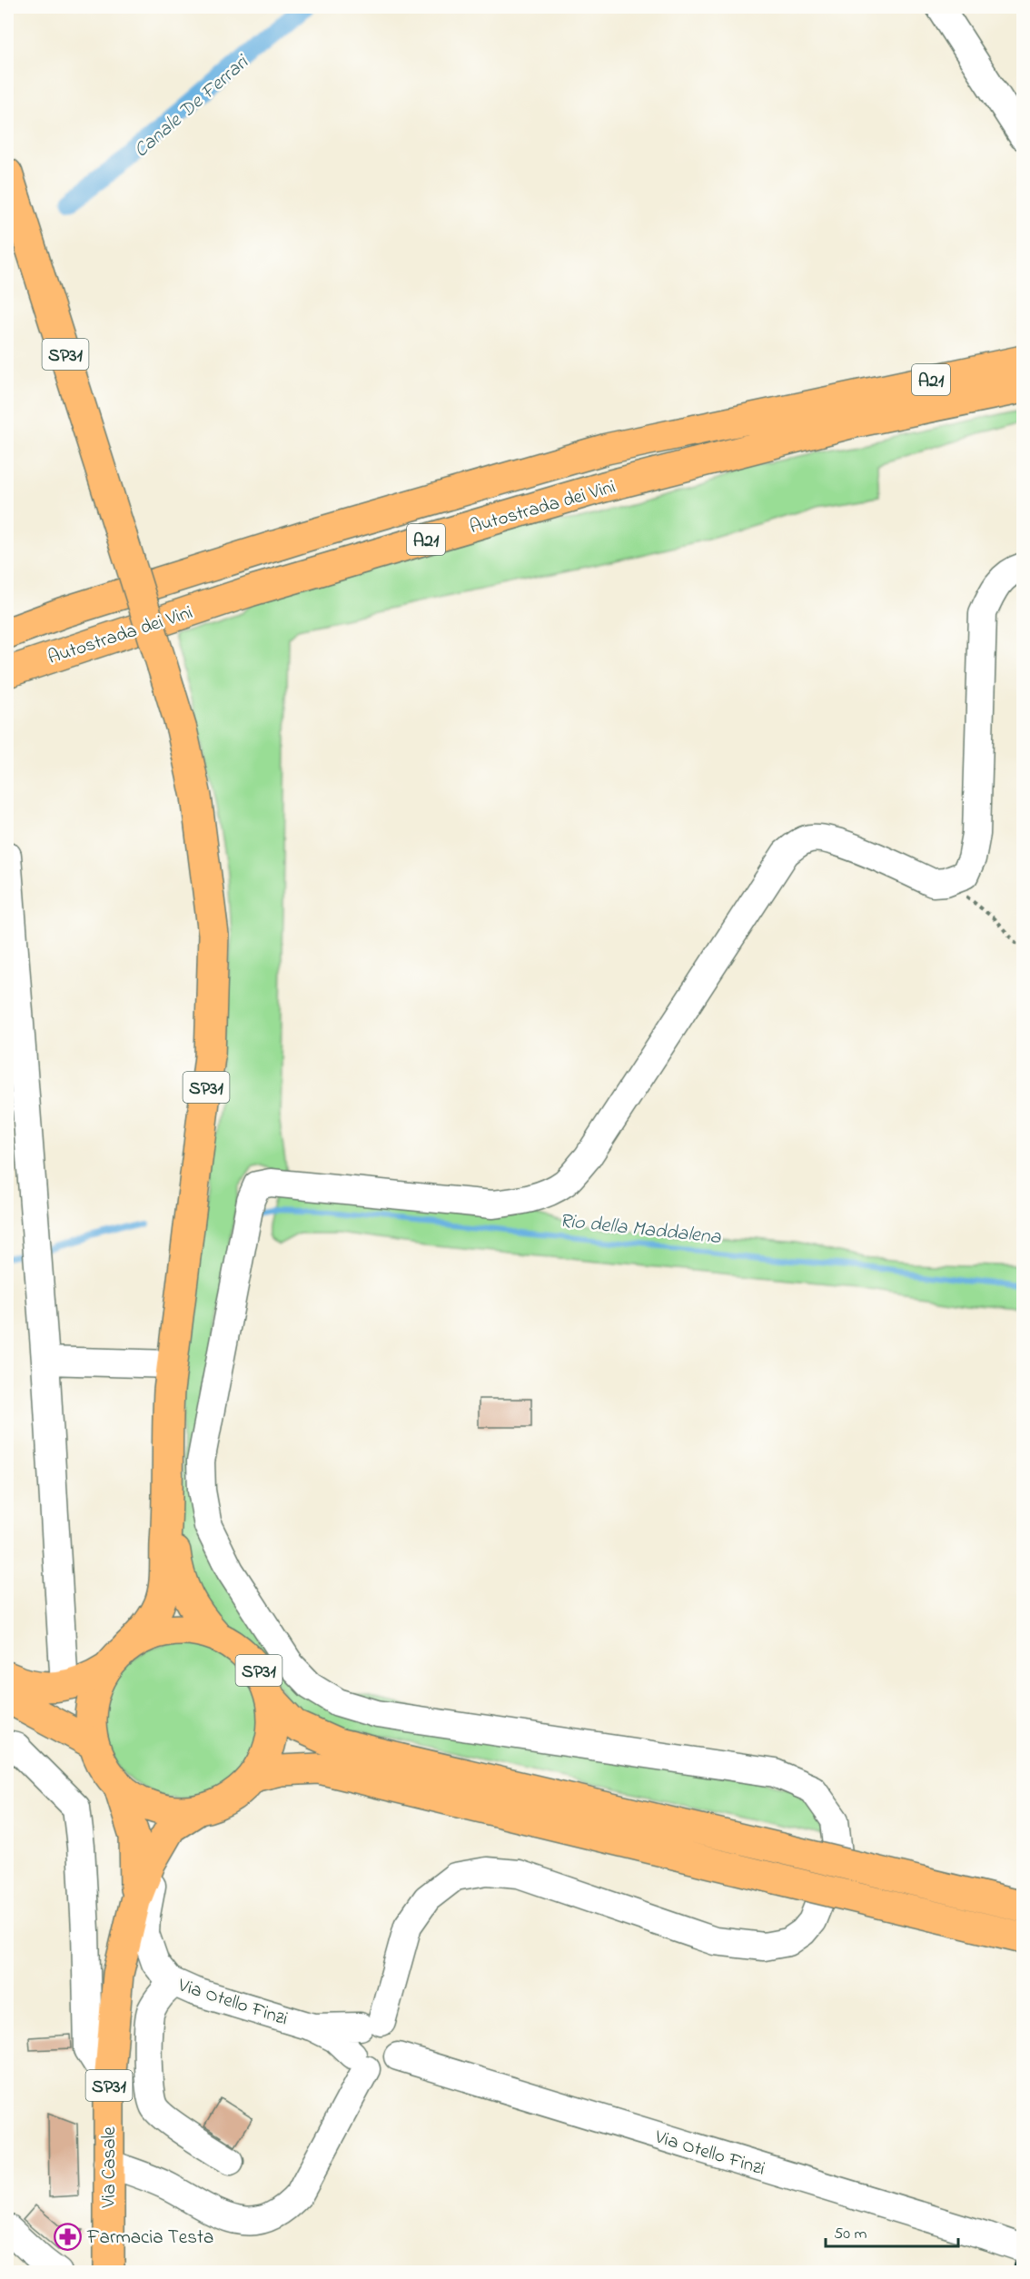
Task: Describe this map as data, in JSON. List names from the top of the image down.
{
  "streets": {
    "main road": [
      "SP31",
      "A21",
      "Autostrada dei Vini",
      "Via Casale"
    ],
    "street": ["Via Otello Finzi"]
  },
  "crossings": [
    ["SP31", "Via Casale"],
    ["Via Otello Finzi", "Via Casale"]
  ],
  "water": ["Canale De Ferrari", "Rio della Maddalena"],
  "places": {
    "pharmacy": ["Farmacia Testa"]
  },
  "scale_bar": "50 m"
}
